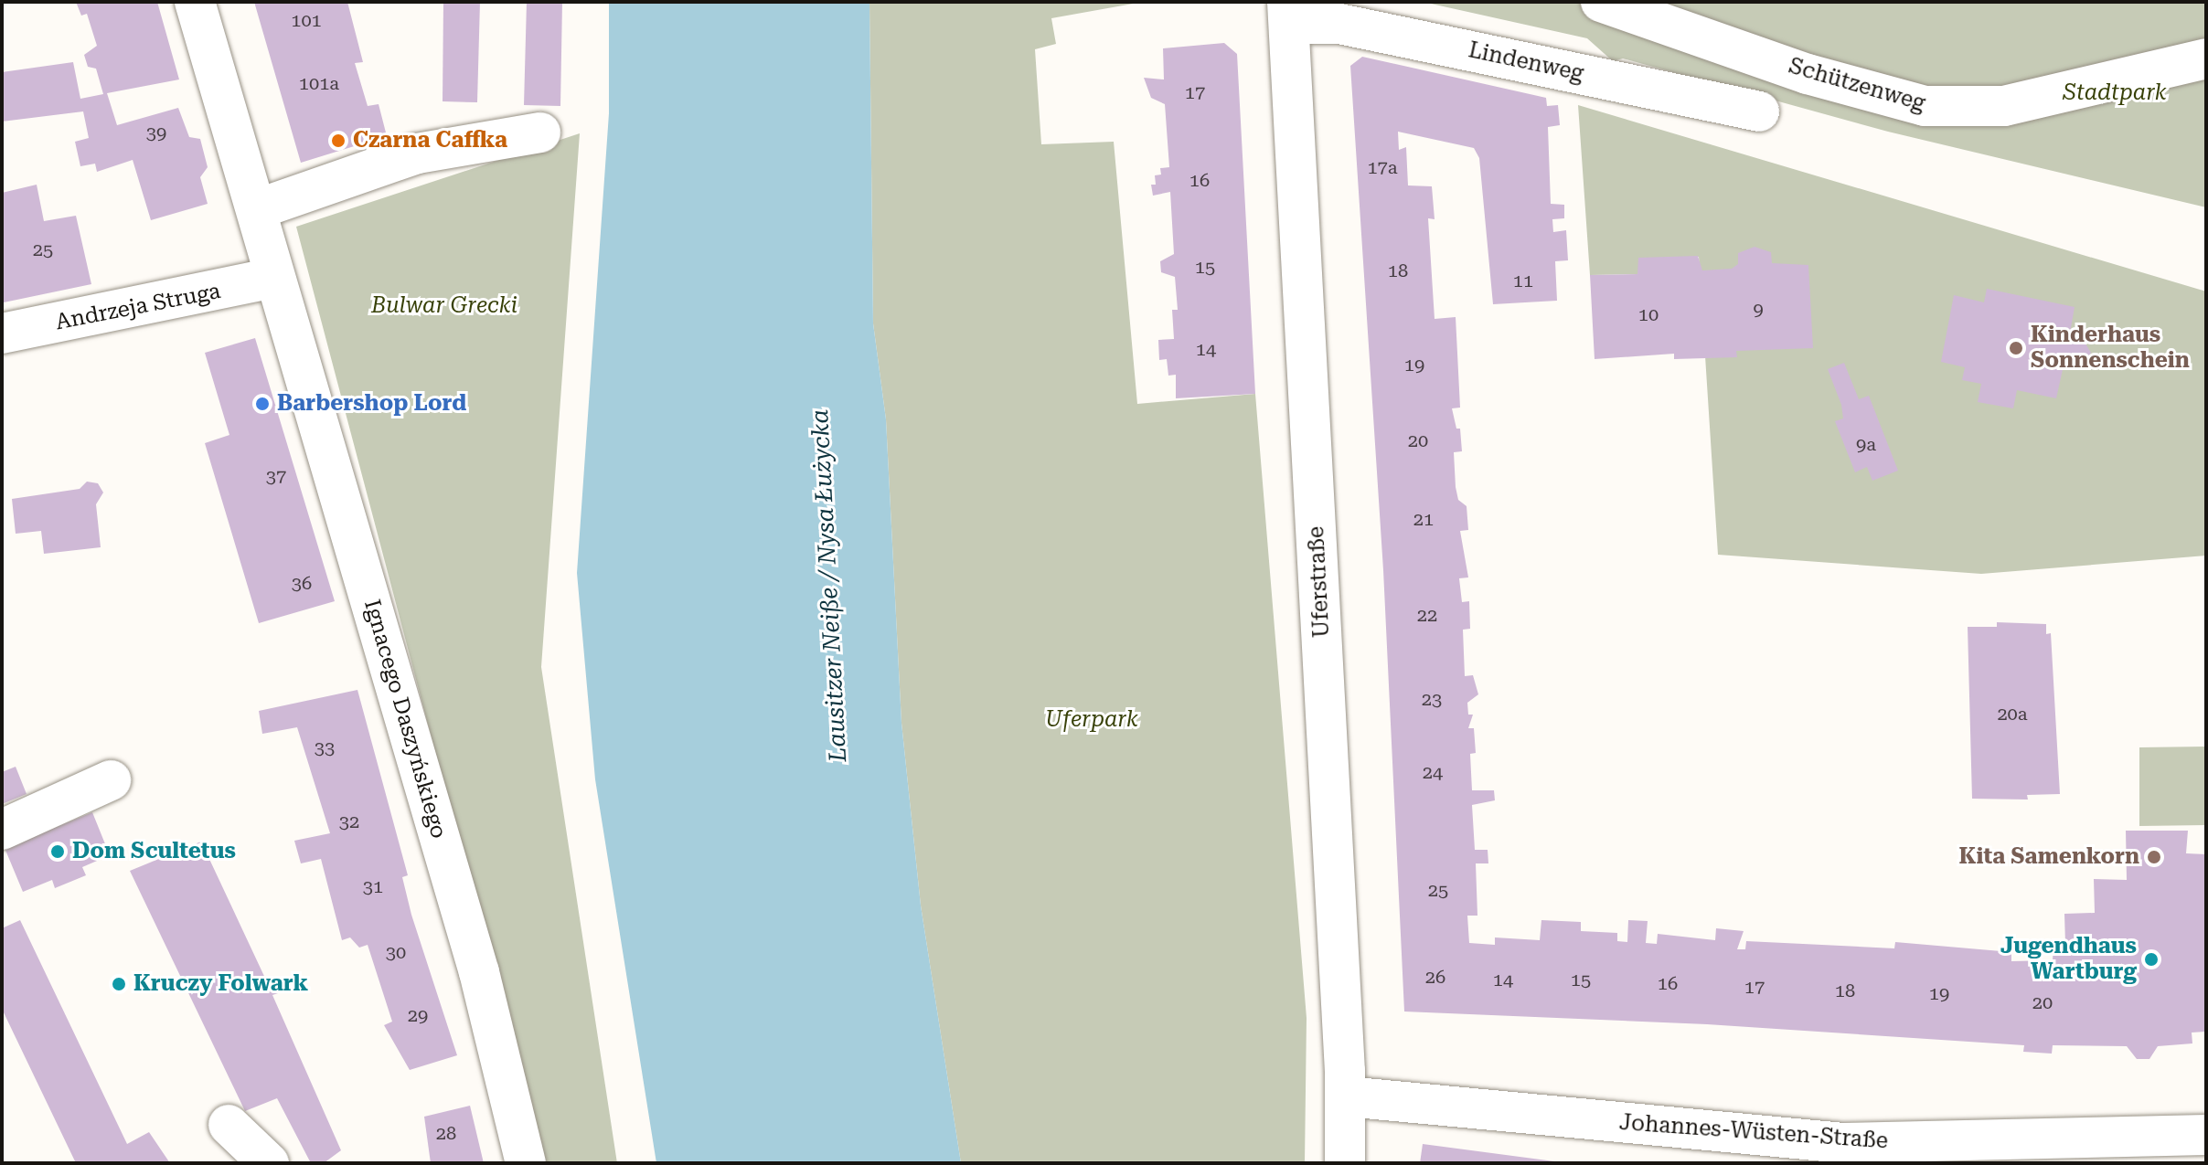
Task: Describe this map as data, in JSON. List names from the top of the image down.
{
  "streets": {
    "street": [
      "Lindenweg",
      "Schützenweg",
      "Andrzeja Struga",
      "Uferstraße",
      "Ignacego Daszyńskiego",
      "Johannes-Wüsten-Straße"
    ]
  },
  "crossings": [
    ["Lindenweg", "Uferstraße"],
    ["Andrzeja Struga", "Ignacego Daszyńskiego"],
    ["Uferstraße", "Johannes-Wüsten-Straße"]
  ],
  "water": ["Lausitzer Neiße / Nysa Łużycka"],
  "parks": ["Stadtpark", "Bulwar Grecki", "Uferpark"],
  "places": [
    "Czarna Caffka",
    "Kinderhaus Sonnenschein",
    "Barbershop Lord",
    "Dom Scultetus",
    "Kita Samenkorn",
    "Jugendhaus Wartburg",
    "Kruczy Folwark"
  ],
  "house_numbers": [
    "101",
    "101a",
    "17",
    "39",
    "17a",
    "16",
    "25",
    "15",
    "18",
    "11",
    "9",
    "10",
    "14",
    "19",
    "20",
    "9a",
    "37",
    "21",
    "36",
    "22",
    "23",
    "20a",
    "33",
    "24",
    "32",
    "31",
    "25",
    "30",
    "26",
    "14",
    "15",
    "16",
    "17",
    "18",
    "19",
    "20",
    "29",
    "28"
  ]
}
